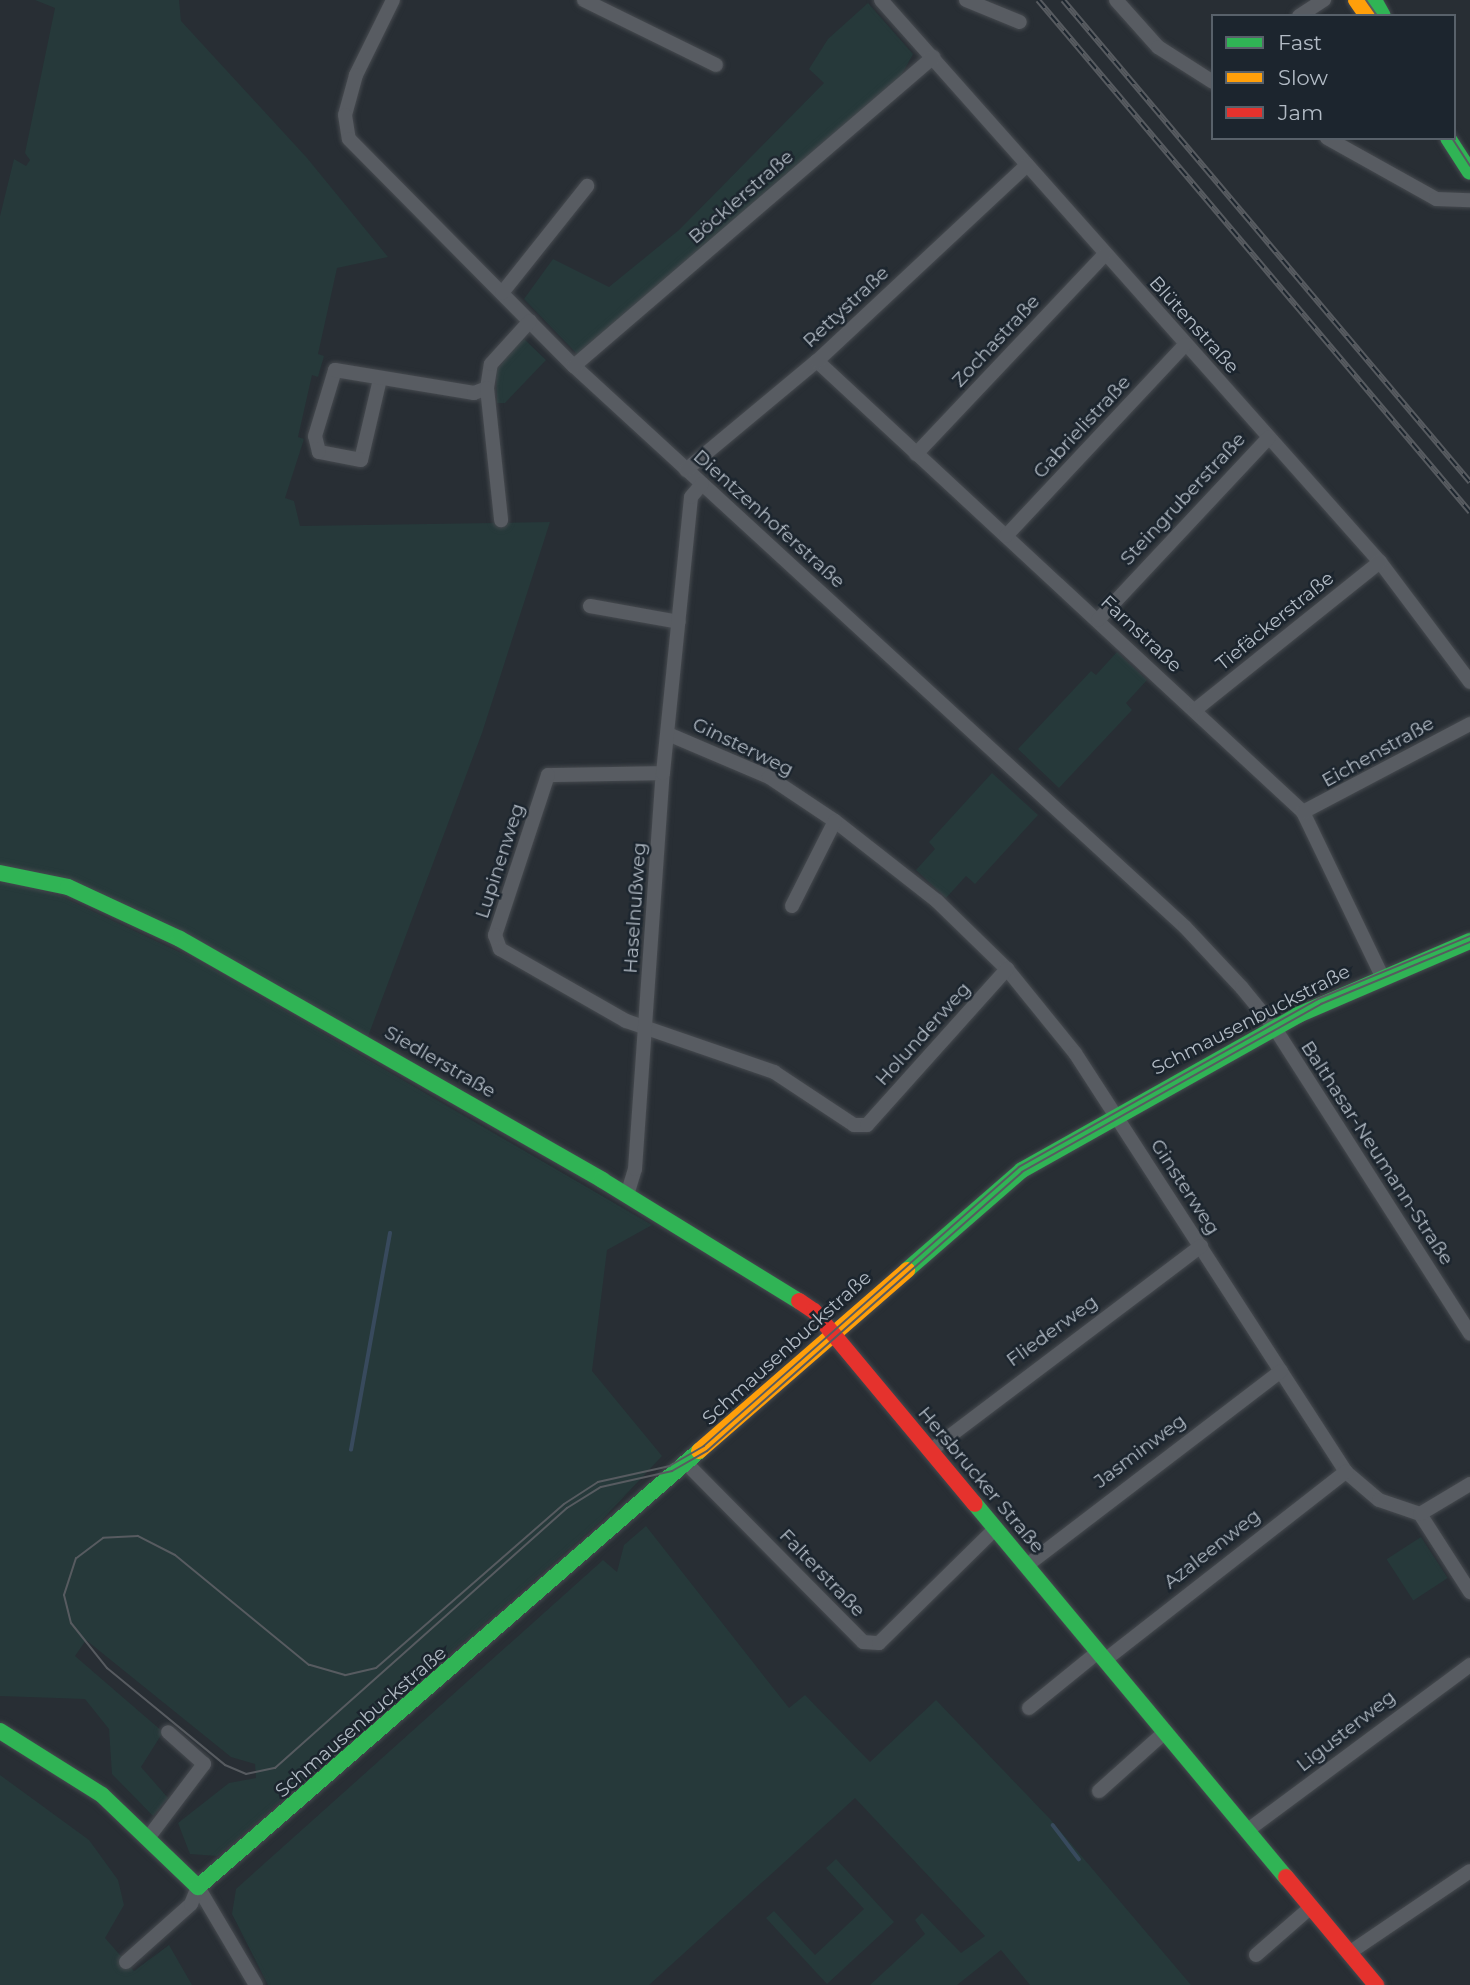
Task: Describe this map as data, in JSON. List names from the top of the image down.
{
  "streets": {
    "street": [
      "Böcklerstraße",
      "Rettystraße",
      "Blütenstraße",
      "Zochastraße",
      "Gabrielistraße",
      "Steingruberstraße",
      "Dientzenhoferstraße",
      "Tiefäckerstraße",
      "Farnstraße",
      "Ginsterweg",
      "Eichenstraße",
      "Lupinenweg",
      "Haselnußweg",
      "Schmausenbuckstraße",
      "Holunderweg",
      "Siedlerstraße",
      "Balthasar-Neumann-Straße",
      "Fliederweg",
      "Jasminweg",
      "Hersbrucker Straße",
      "Azaleenweg",
      "Falterstraße",
      "Ligusterweg"
    ]
  },
  "crossings": [
    ["Böcklerstraße", "Blütenstraße"],
    ["Böcklerstraße", "Dientzenhoferstraße"],
    ["Rettystraße", "Blütenstraße"],
    ["Rettystraße", "Dientzenhoferstraße"],
    ["Rettystraße", "Farnstraße"],
    ["Blütenstraße", "Zochastraße"],
    ["Blütenstraße", "Gabrielistraße"],
    ["Blütenstraße", "Steingruberstraße"],
    ["Blütenstraße", "Tiefäckerstraße"],
    ["Zochastraße", "Farnstraße"],
    ["Gabrielistraße", "Farnstraße"],
    ["Steingruberstraße", "Farnstraße"],
    ["Dientzenhoferstraße", "Haselnußweg"],
    ["Dientzenhoferstraße", "Schmausenbuckstraße"],
    ["Dientzenhoferstraße", "Balthasar-Neumann-Straße"],
    ["Tiefäckerstraße", "Farnstraße"],
    ["Farnstraße", "Eichenstraße"],
    ["Farnstraße", "Schmausenbuckstraße"],
    ["Ginsterweg", "Haselnußweg"],
    ["Ginsterweg", "Schmausenbuckstraße"],
    ["Ginsterweg", "Holunderweg"],
    ["Ginsterweg", "Fliederweg"],
    ["Ginsterweg", "Jasminweg"],
    ["Ginsterweg", "Azaleenweg"],
    ["Lupinenweg", "Haselnußweg"],
    ["Lupinenweg", "Holunderweg"],
    ["Haselnußweg", "Holunderweg"],
    ["Haselnußweg", "Siedlerstraße"],
    ["Schmausenbuckstraße", "Siedlerstraße"],
    ["Schmausenbuckstraße", "Balthasar-Neumann-Straße"],
    ["Schmausenbuckstraße", "Hersbrucker Straße"],
    ["Schmausenbuckstraße", "Falterstraße"],
    ["Siedlerstraße", "Hersbrucker Straße"],
    ["Fliederweg", "Hersbrucker Straße"],
    ["Jasminweg", "Hersbrucker Straße"],
    ["Hersbrucker Straße", "Azaleenweg"],
    ["Hersbrucker Straße", "Falterstraße"],
    ["Hersbrucker Straße", "Ligusterweg"]
  ],
  "legend": ["Fast", "Slow", "Jam"]
}
